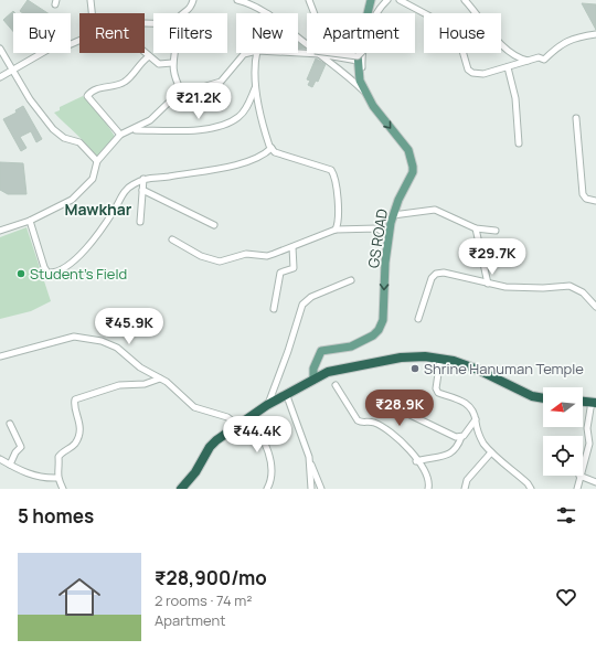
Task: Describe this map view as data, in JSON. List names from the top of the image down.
{
  "streets": {
    "main road": ["GS ROAD"]
  },
  "one_way": ["GS ROAD"],
  "districts": ["Mawkhar"],
  "places": ["Student's Field", "Shrine Hanuman Temple"],
  "north": "left",
  "page": {
    "chip": [
      "Buy",
      "Rent",
      "Filters",
      "New",
      "Apartment",
      "House"
    ],
    "price": [
      "₹21.2K",
      "₹29.7K",
      "₹45.9K",
      "₹28.9K",
      "₹44.4K"
    ],
    "heading": "5 homes",
    "list": [
      {
        "name": "₹28,900/mo",
        "note": "2 rooms · 74 m² · Apartment"
      }
    ]
  }
}
